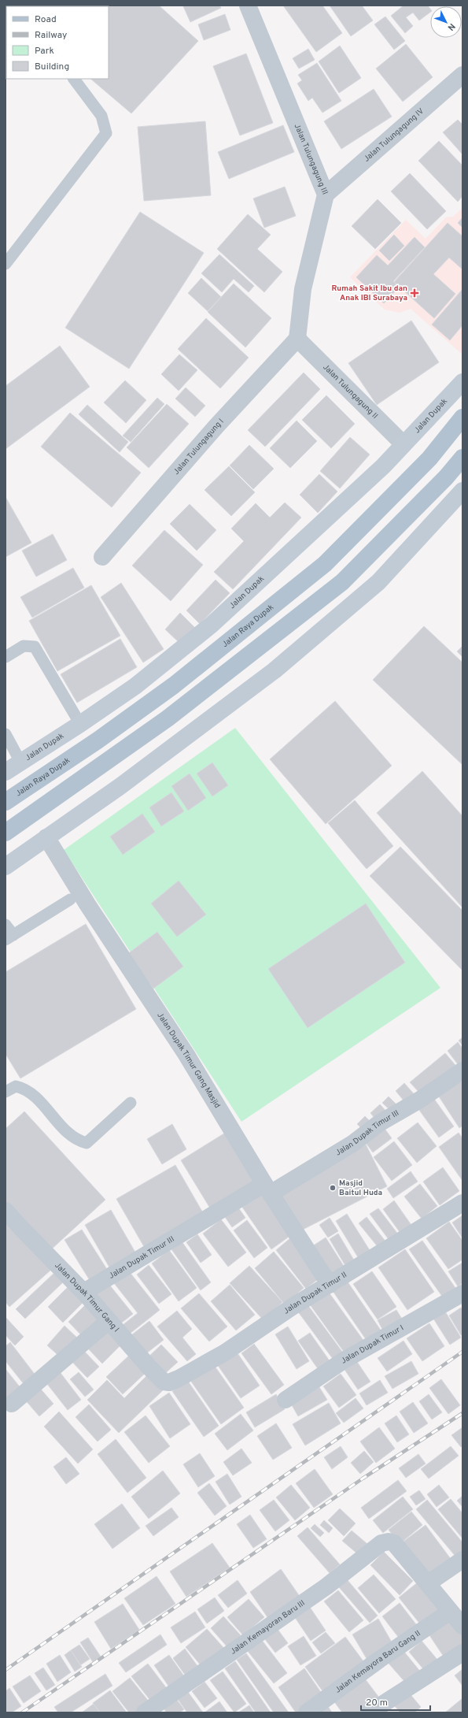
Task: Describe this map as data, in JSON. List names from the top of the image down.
{
  "streets": {
    "main road": ["Jalan Dupak", "Jalan Raya Dupak"],
    "street": [
      "Jalan Tulungagung IV",
      "Jalan Tulungagung III",
      "Jalan Tulungagung II",
      "Jalan Tulungagung I",
      "Jalan Dupak Timur Gang Masjid",
      "Jalan Dupak Timur III",
      "Jalan Dupak Timur II",
      "Jalan Dupak Timur Gang I",
      "Jalan Dupak Timur I",
      "Jalan Kemayoran Baru III",
      "Jalan Kemayora Baru Gang II"
    ]
  },
  "crossings": [
    ["Jalan Tulungagung IV", "Jalan Tulungagung III"],
    ["Jalan Tulungagung III", "Jalan Tulungagung II"],
    ["Jalan Tulungagung III", "Jalan Tulungagung I"],
    ["Jalan Tulungagung II", "Jalan Dupak"],
    ["Jalan Tulungagung II", "Jalan Tulungagung I"],
    ["Jalan Dupak Timur Gang Masjid", "Jalan Dupak Timur III"],
    ["Jalan Dupak Timur Gang Masjid", "Jalan Dupak Timur II"],
    ["Jalan Dupak Timur III", "Jalan Dupak Timur Gang I"],
    ["Jalan Dupak Timur II", "Jalan Dupak Timur Gang I"]
  ],
  "places": {
    "health": ["Rumah Sakit Ibu dan Anak IBI Surabaya"],
    "other": ["Masjid Baitul Huda"]
  },
  "legend": [
    "Road",
    "Railway",
    "Park",
    "Building"
  ],
  "scale_bar": "20 m",
  "north": "bottom right"
}
